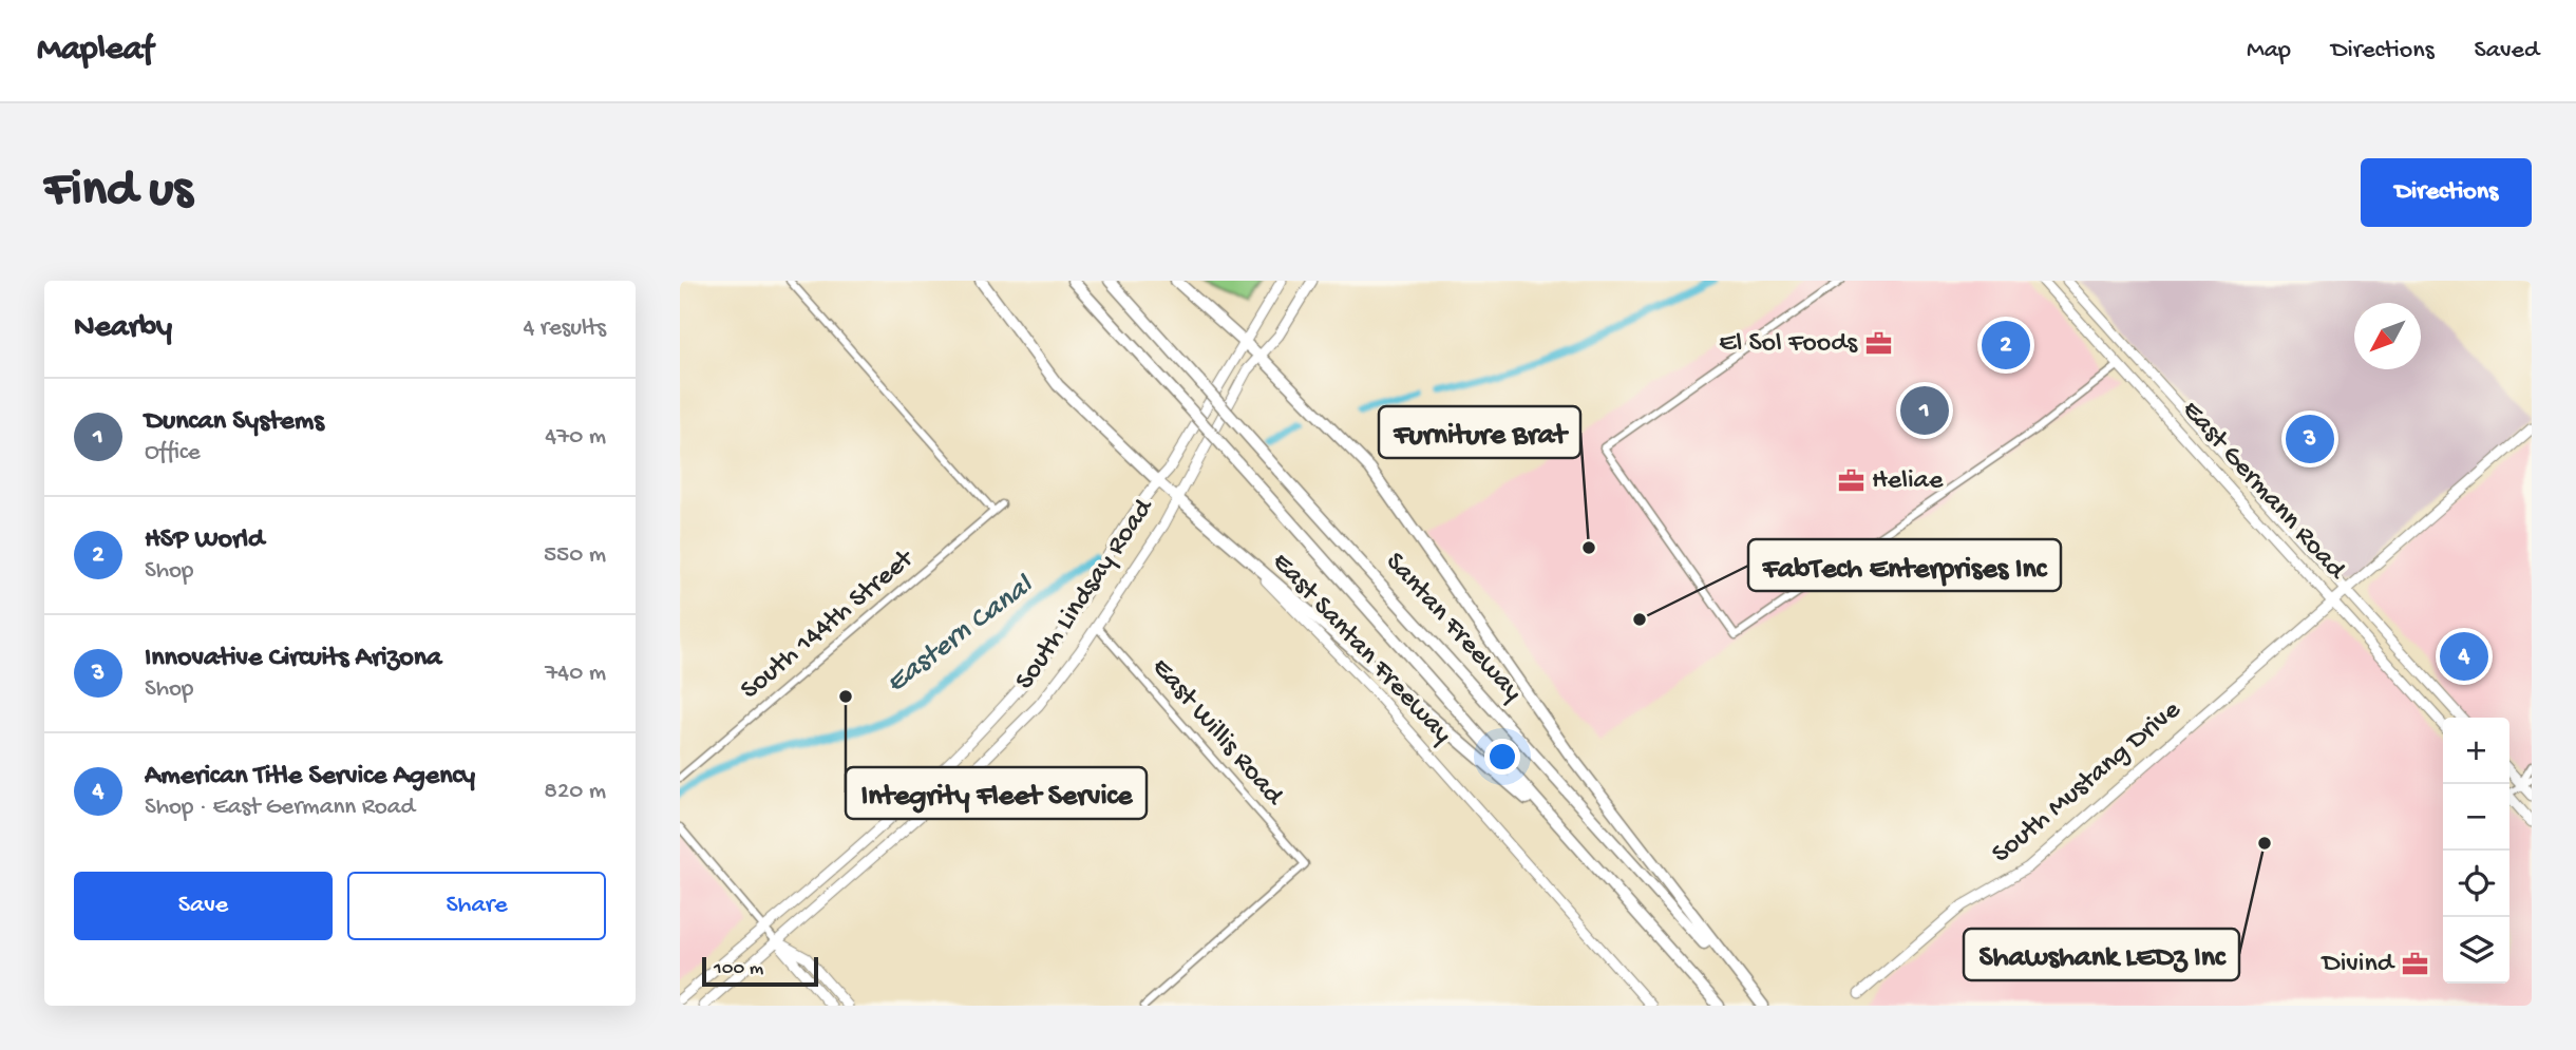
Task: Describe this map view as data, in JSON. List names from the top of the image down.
{
  "streets": {
    "highway": ["Santan Freeway"],
    "main road": [
      "East Germann Road",
      "South Lindsay Road",
      "East Santan Freeway",
      "South Mustang Drive"
    ],
    "street": ["South 144th Street", "East Willis Road"]
  },
  "crossings": [
    ["East Germann Road", "South Mustang Drive"],
    ["South Lindsay Road", "East Willis Road"]
  ],
  "water": ["Eastern Canal"],
  "places": {
    "office": ["El Sol Foods", "Heliae", "Divind"],
    "other": [
      "Furniture Brat",
      "FabTech Enterprises Inc",
      "Integrity Fleet Service",
      "Shawshank LEDz Inc"
    ]
  },
  "scale_bar": "100 m",
  "north": "bottom left",
  "page": {
    "header": "Mapleaf",
    "nav": ["Map", "Directions", "Saved"],
    "buttons": [
      "Directions",
      ["Save", "Share"]
    ],
    "title": "Find us",
    "heading": ["Nearby", "4 results"],
    "pins": [
      "2",
      "1",
      "3",
      "4"
    ],
    "list": [
      {
        "mark": "1",
        "name": "Duncan Systems",
        "note": "Office",
        "value": "470 m"
      },
      {
        "mark": "2",
        "name": "HSP World",
        "note": "Shop",
        "value": "550 m"
      },
      {
        "mark": "3",
        "name": "Innovative Circuits Arizona",
        "note": "Shop",
        "value": "740 m"
      },
      {
        "mark": "4",
        "name": "American Title Service Agency",
        "note": "Shop · East Germann Road",
        "value": "820 m"
      }
    ],
    "map_buttons": ["+", "−"],
    "scale": "100 m"
  }
}
